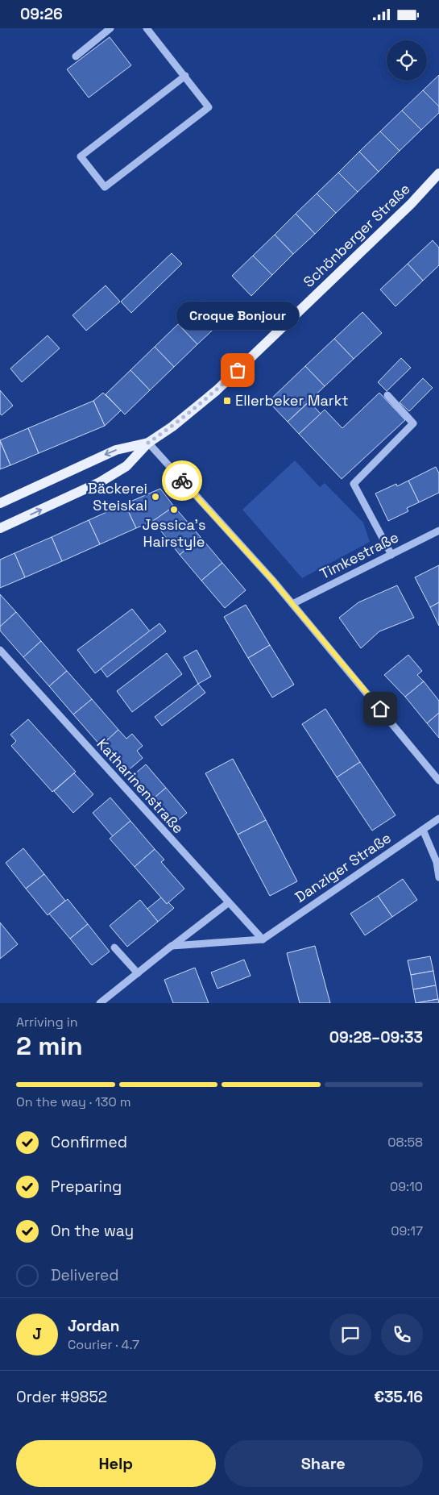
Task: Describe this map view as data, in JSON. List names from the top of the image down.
{
  "streets": {
    "main road": ["Schönberger Straße"],
    "street": ["Timkestraße", "Katharinenstraße", "Danziger Straße"]
  },
  "crossings": [
    ["Katharinenstraße", "Danziger Straße"]
  ],
  "places": {
    "other": ["Croque Bonjour", "Bäckerei Steiskal", "Jessica's Hairstyle"],
    "transit": ["Ellerbeker Markt"]
  },
  "page": {
    "status": "09:26",
    "bubble": "Croque Bonjour",
    "heading": ["2 min", "Arriving in", "09:28–09:33"],
    "panel": [
      "Jordan",
      "Courier · 4.7",
      "Order #9852",
      "€35.16"
    ],
    "bar": "On the way · 130 m",
    "list": [
      ["Confirmed", "08:58"],
      ["Preparing", "09:10"],
      ["On the way", "09:17"],
      "Delivered"
    ],
    "round": "J",
    "buttons": ["Help", "Share"]
  }
}
